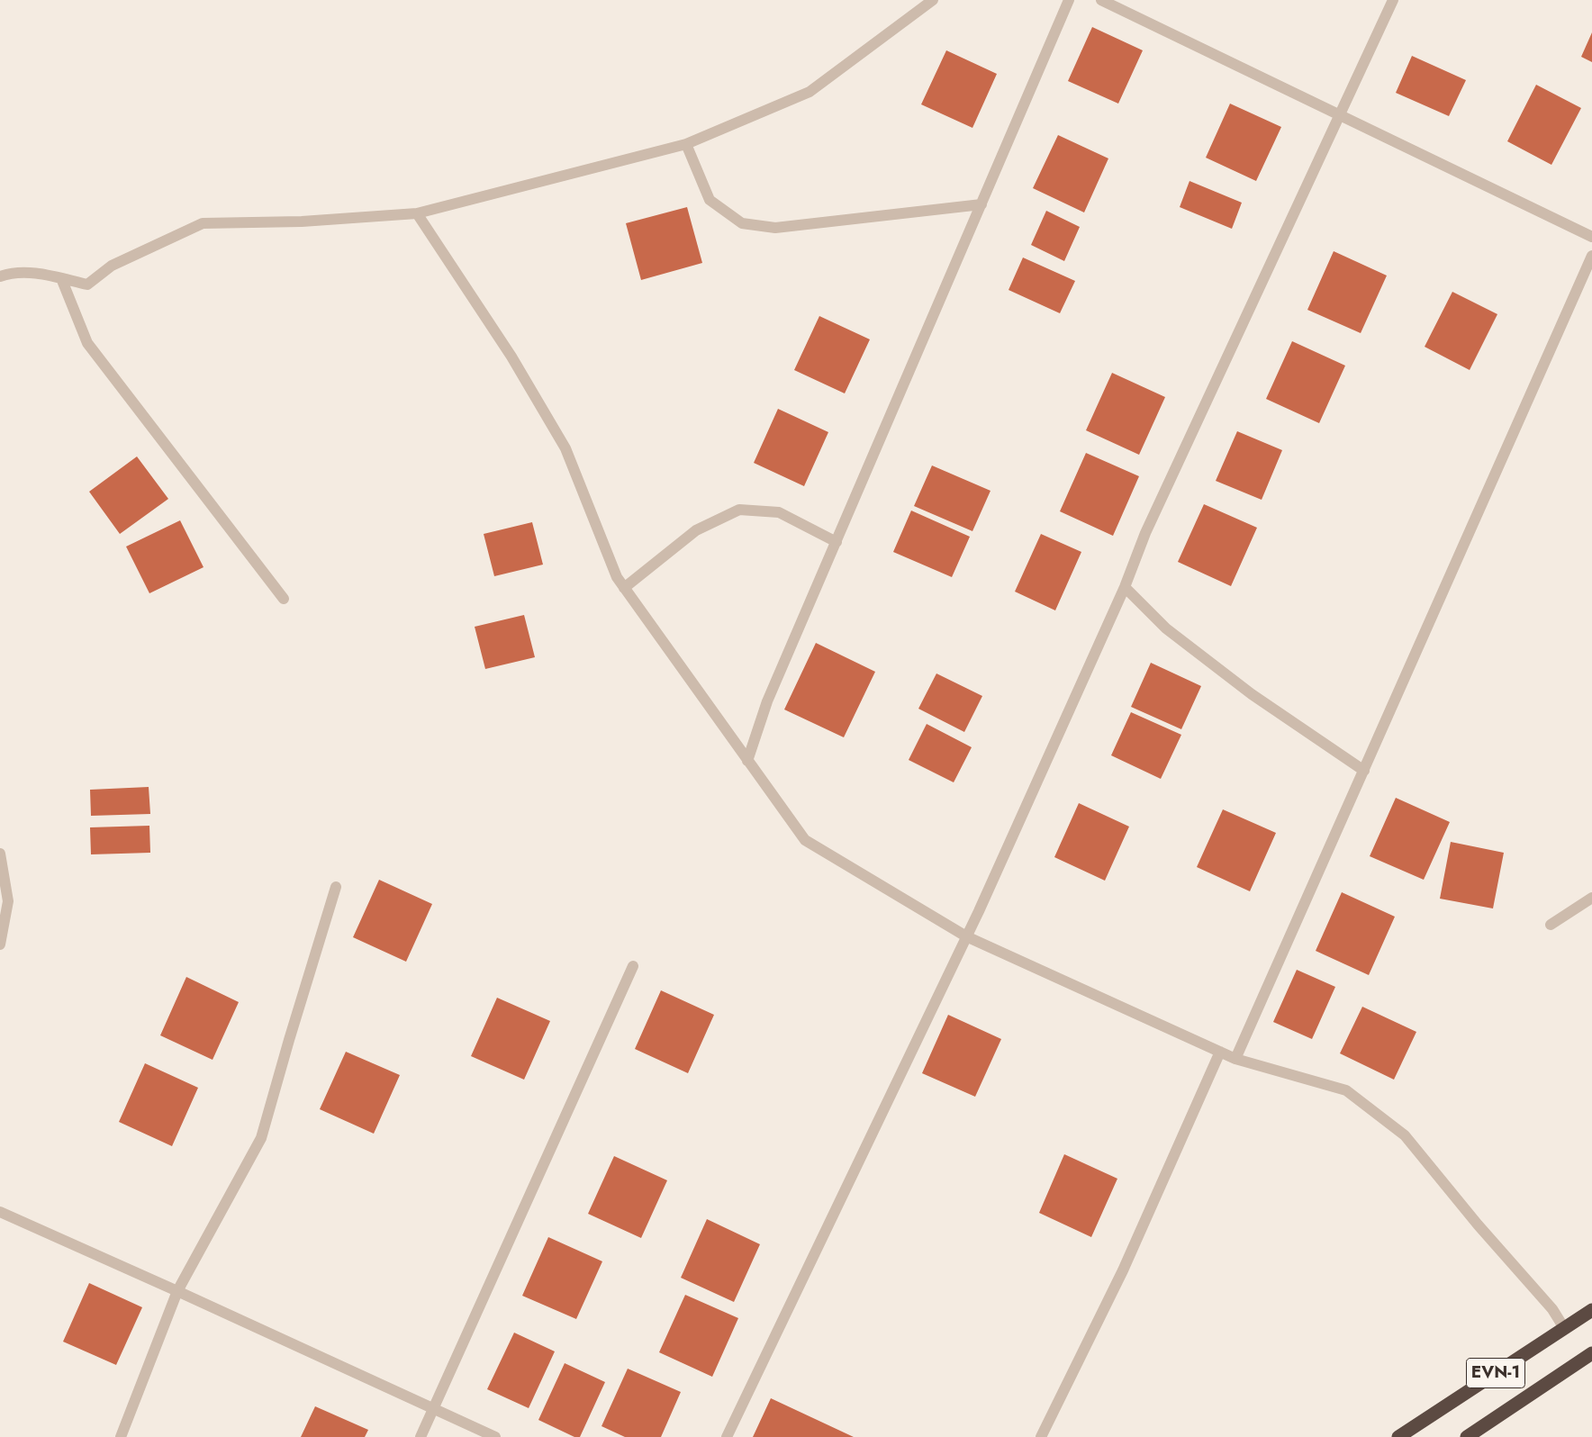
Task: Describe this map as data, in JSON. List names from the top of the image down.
{
  "streets": {
    "highway": ["EVN-1"]
  }
}
